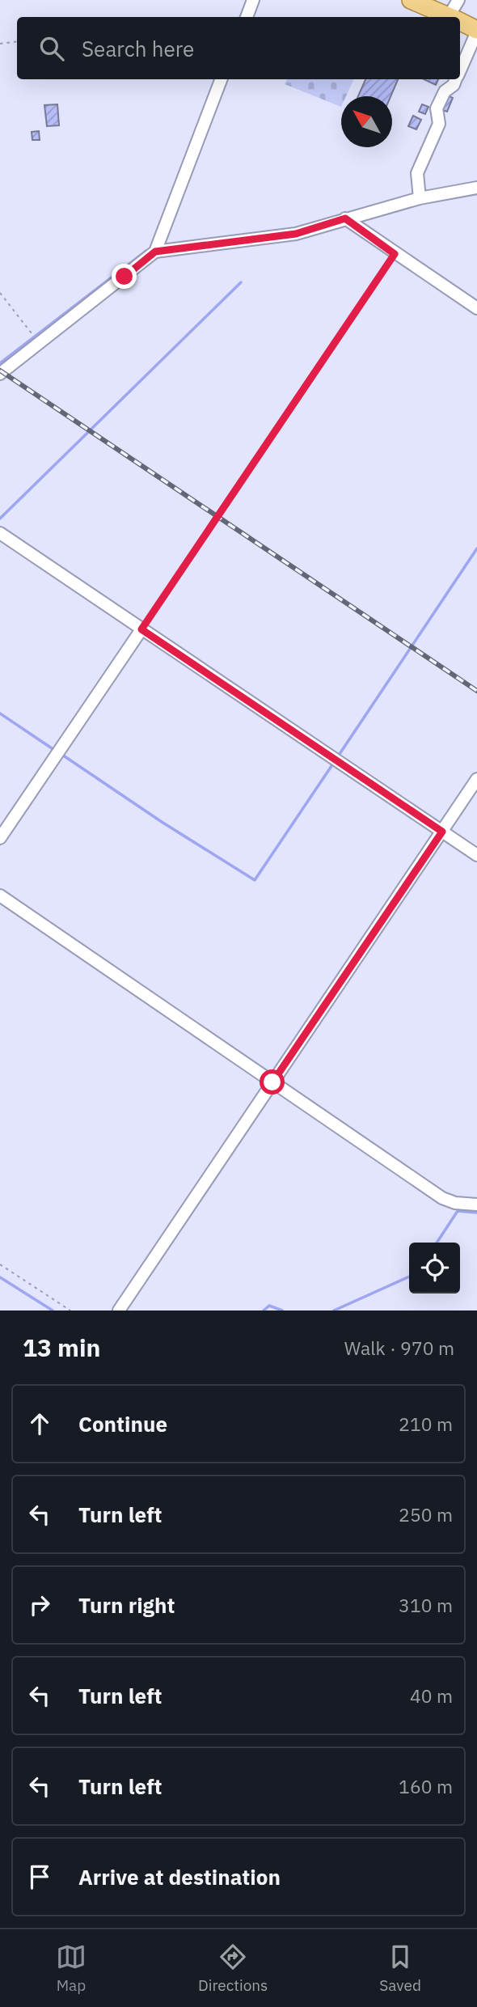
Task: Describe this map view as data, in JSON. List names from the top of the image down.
{
  "north": "top left",
  "page": {
    "search": "Search here",
    "heading": ["13 min", "Walk · 970 m"],
    "list": [
      ["Continue", "210 m"],
      ["Turn left", "250 m"],
      ["Turn right", "310 m"],
      ["Turn left", "40 m"],
      ["Turn left", "160 m"],
      "Arrive at destination"
    ],
    "nav": ["Map", "Directions", "Saved"]
  }
}
